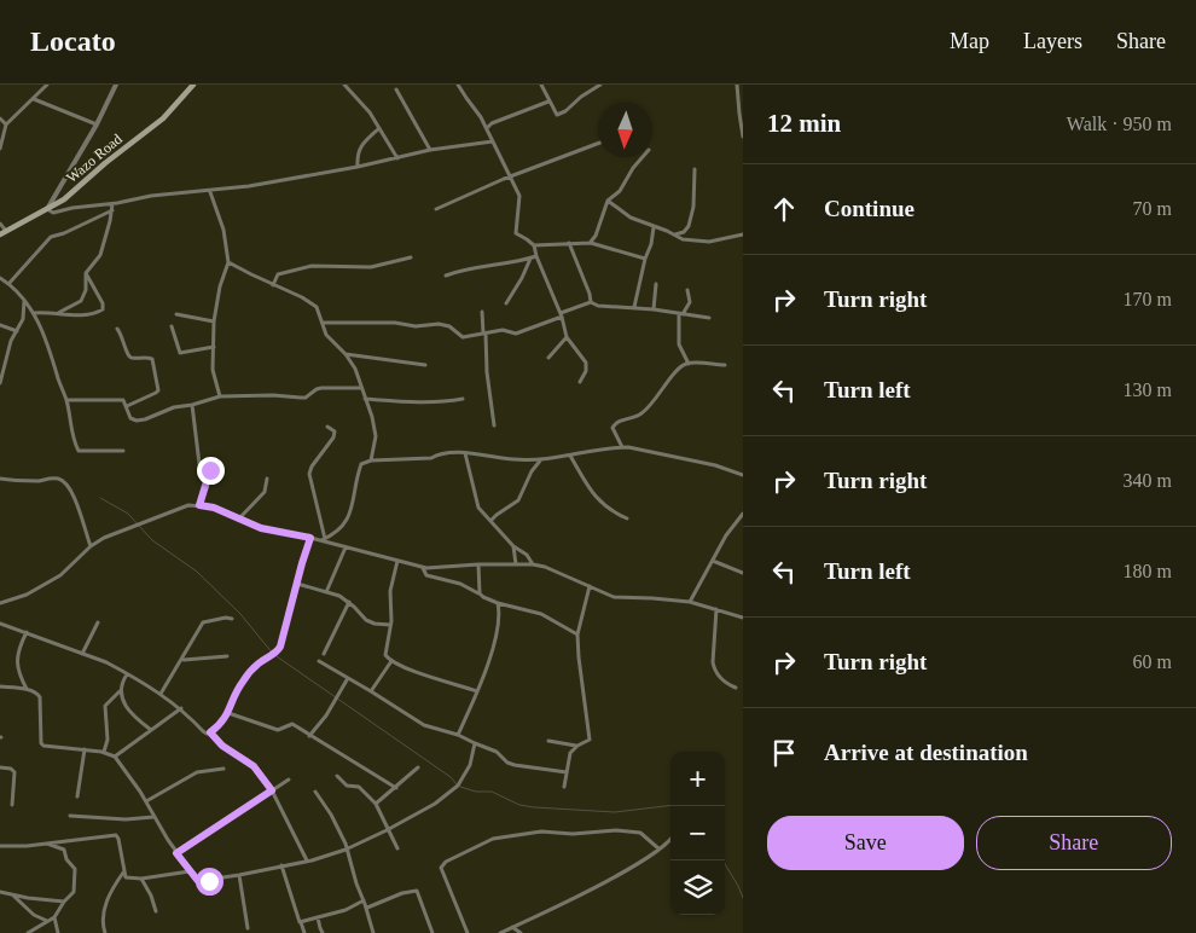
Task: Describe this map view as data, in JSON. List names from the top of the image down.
{
  "streets": {
    "main road": ["Wazo Road"]
  },
  "north": "bottom",
  "page": {
    "header": "Locato",
    "nav": ["Map", "Layers", "Share"],
    "heading": ["12 min", "Walk · 950 m"],
    "list": [
      ["Continue", "70 m"],
      ["Turn right", "170 m"],
      ["Turn left", "130 m"],
      ["Turn right", "340 m"],
      ["Turn left", "180 m"],
      ["Turn right", "60 m"],
      "Arrive at destination"
    ],
    "map_buttons": ["+", "−"],
    "buttons": ["Save", "Share"]
  }
}
